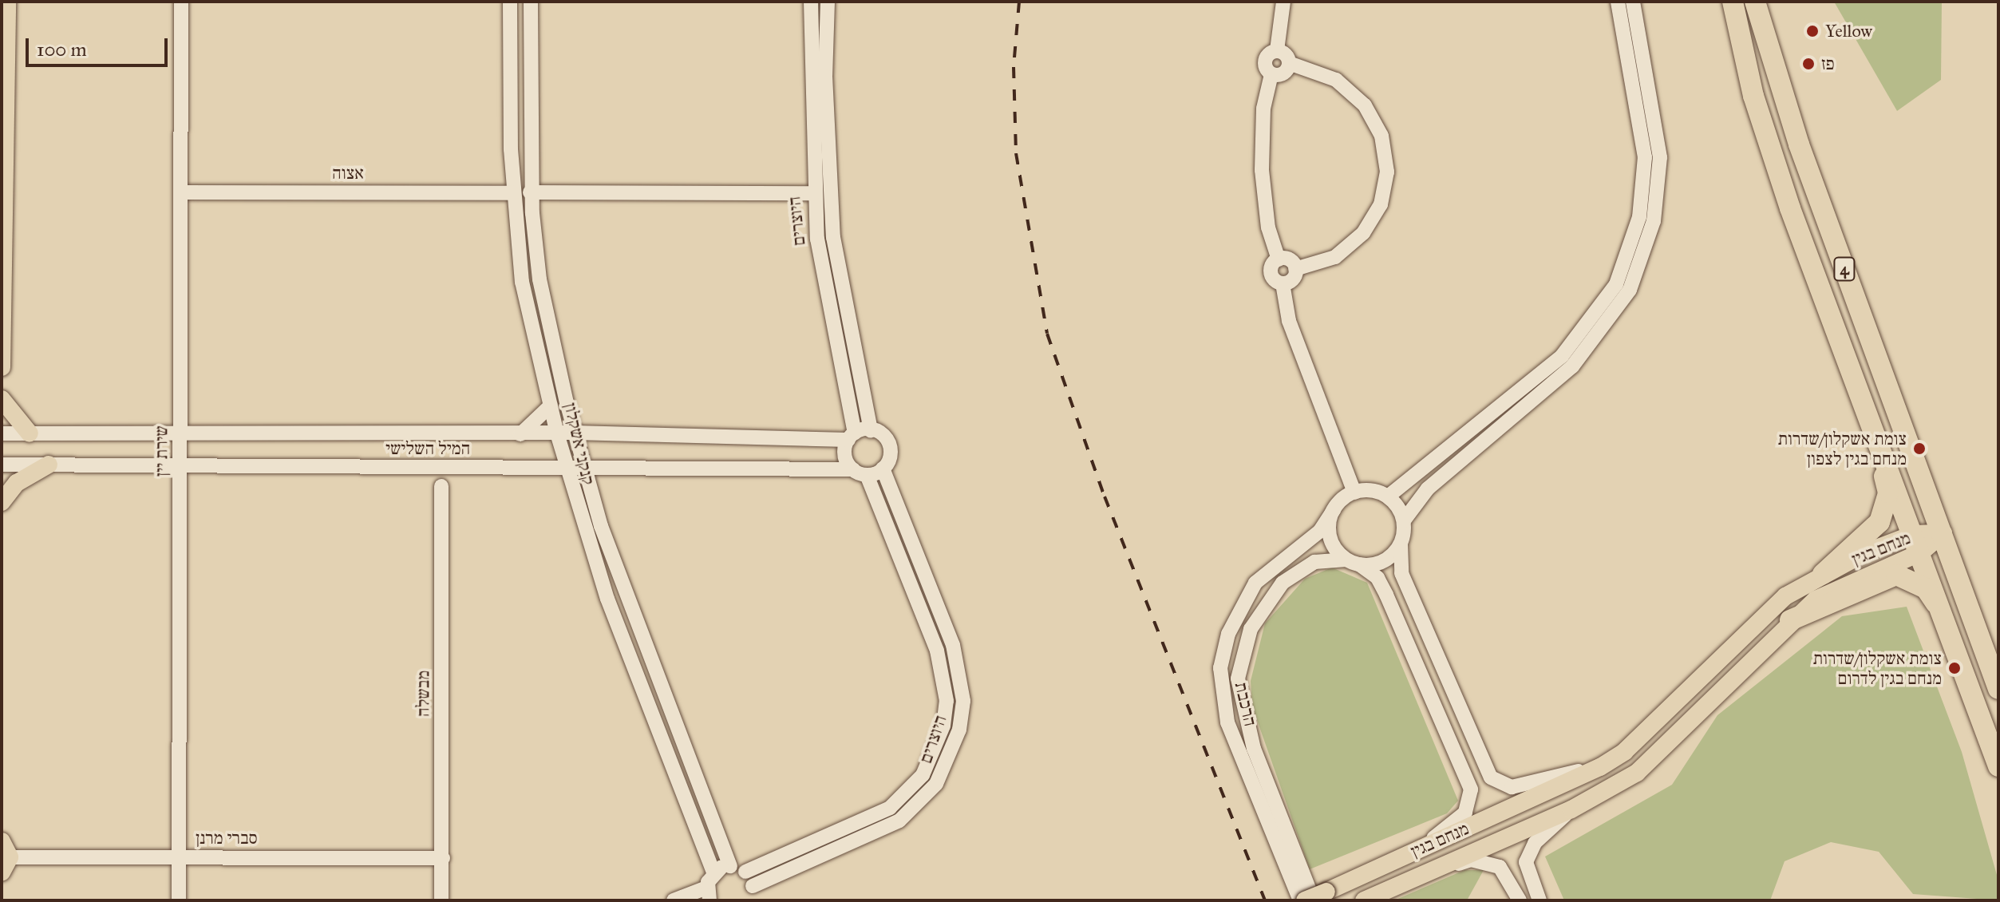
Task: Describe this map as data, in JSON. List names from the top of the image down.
{
  "streets": {
    "highway": ["4"],
    "main road": ["מנחם בגין"],
    "street": [
      "אצוה",
      "היוצרים",
      "קנקני אשקלון",
      "המיל השלישי",
      "שירת יין",
      "מבשלה",
      "הרכבת",
      "סברי מרנן"
    ]
  },
  "crossings": [
    ["אצוה", "קנקני אשקלון"],
    ["אצוה", "שירת יין"],
    ["היוצרים", "המיל השלישי"],
    ["4", "מנחם בגין"],
    ["קנקני אשקלון", "המיל השלישי"],
    ["המיל השלישי", "שירת יין"],
    ["שירת יין", "סברי מרנן"],
    ["מנחם בגין", "הרכבת"],
    ["מבשלה", "סברי מרנן"]
  ],
  "places": [
    "Yellow",
    "פז",
    "צומת אשקלון/שדרות מנחם בגין לצפון",
    "צומת אשקלון/שדרות מנחם בגין לדרום"
  ],
  "scale_bar": "100 m"
}
